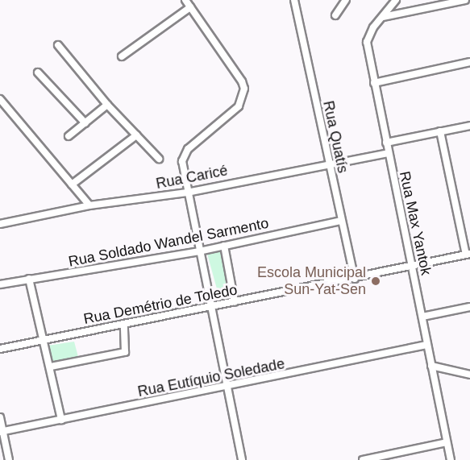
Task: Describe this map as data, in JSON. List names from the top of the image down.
{
  "streets": {
    "street": [
      "Rua Quatís",
      "Rua Caricé",
      "Rua Max Yantok",
      "Rua Soldado Wandel Sarmento",
      "Rua Demétrio de Toledo",
      "Rua Eutíquio Soledade"
    ]
  },
  "crossings": [
    ["Rua Quatís", "Rua Caricé"],
    ["Rua Quatís", "Rua Soldado Wandel Sarmento"],
    ["Rua Quatís", "Rua Demétrio de Toledo"],
    ["Rua Caricé", "Rua Max Yantok"],
    ["Rua Max Yantok", "Rua Demétrio de Toledo"],
    ["Rua Max Yantok", "Rua Eutíquio Soledade"]
  ],
  "places": ["Escola Municipal Sun-Yat-Sen"]
}
